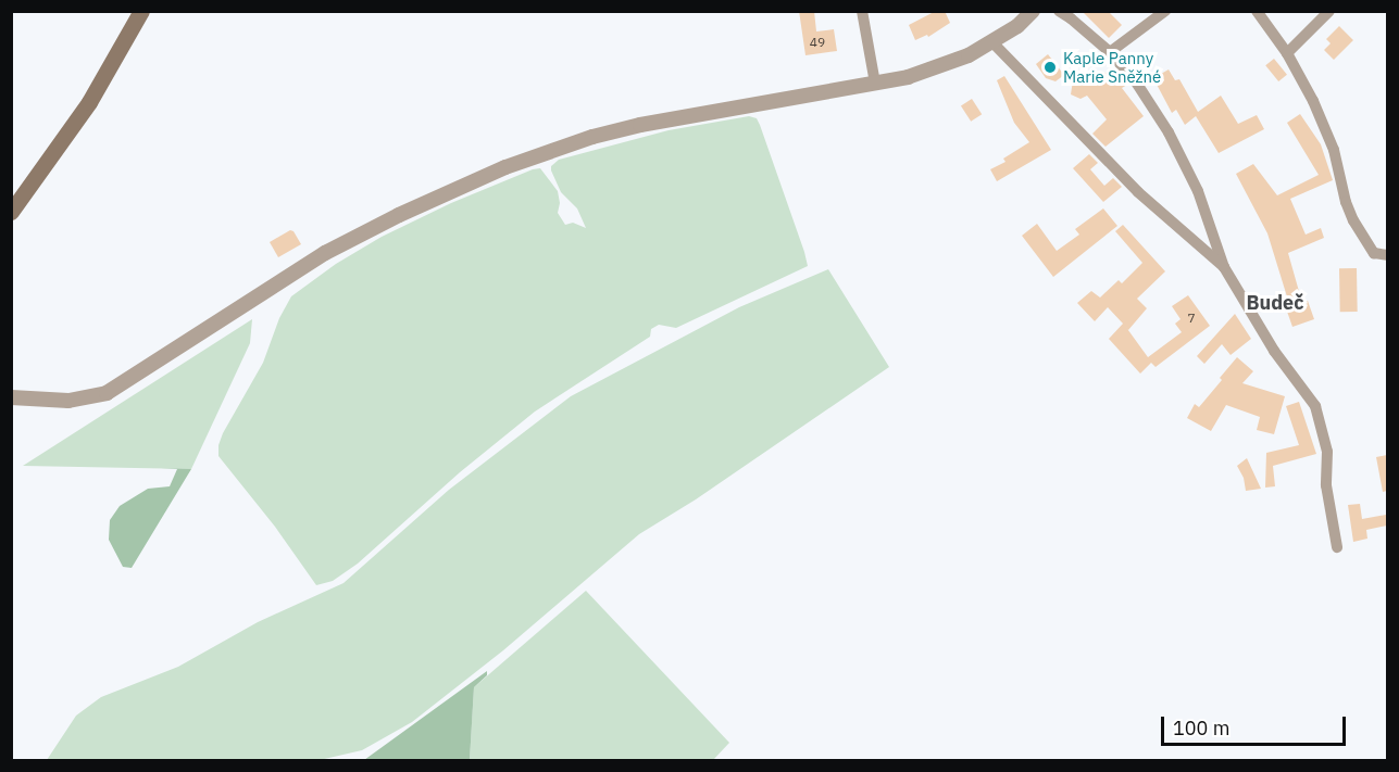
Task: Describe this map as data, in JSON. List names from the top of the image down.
{
  "districts": ["Budeč"],
  "places": ["Kaple Panny Marie Sněžné"],
  "house_numbers": ["49", "7"],
  "scale_bar": "100 m"
}
